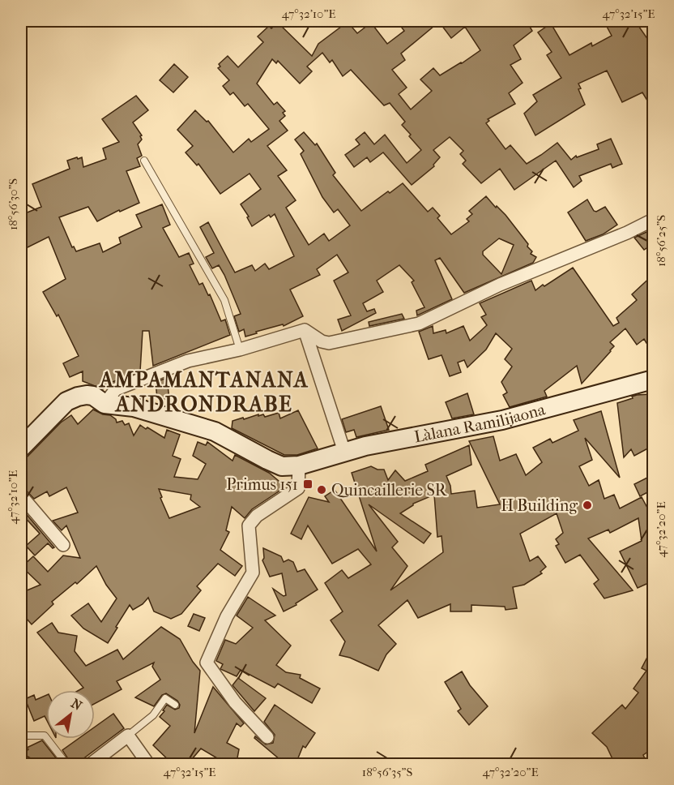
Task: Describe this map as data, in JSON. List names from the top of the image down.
{
  "streets": {
    "street": ["Làlana Ramilijaona"]
  },
  "districts": ["AMPAMANTANANA ANDRONDRABE"],
  "places": {
    "transit": ["Primus 151"],
    "other": ["Quincaillerie SR", "H Building"]
  },
  "north": "top right",
  "coordinates": [
    "47°32'10\"E",
    "47°32'15\"E",
    "18°56'30\"S",
    "18°56'25\"S",
    "47°32'20\"E",
    "18°56'35\"S"
  ]
}
